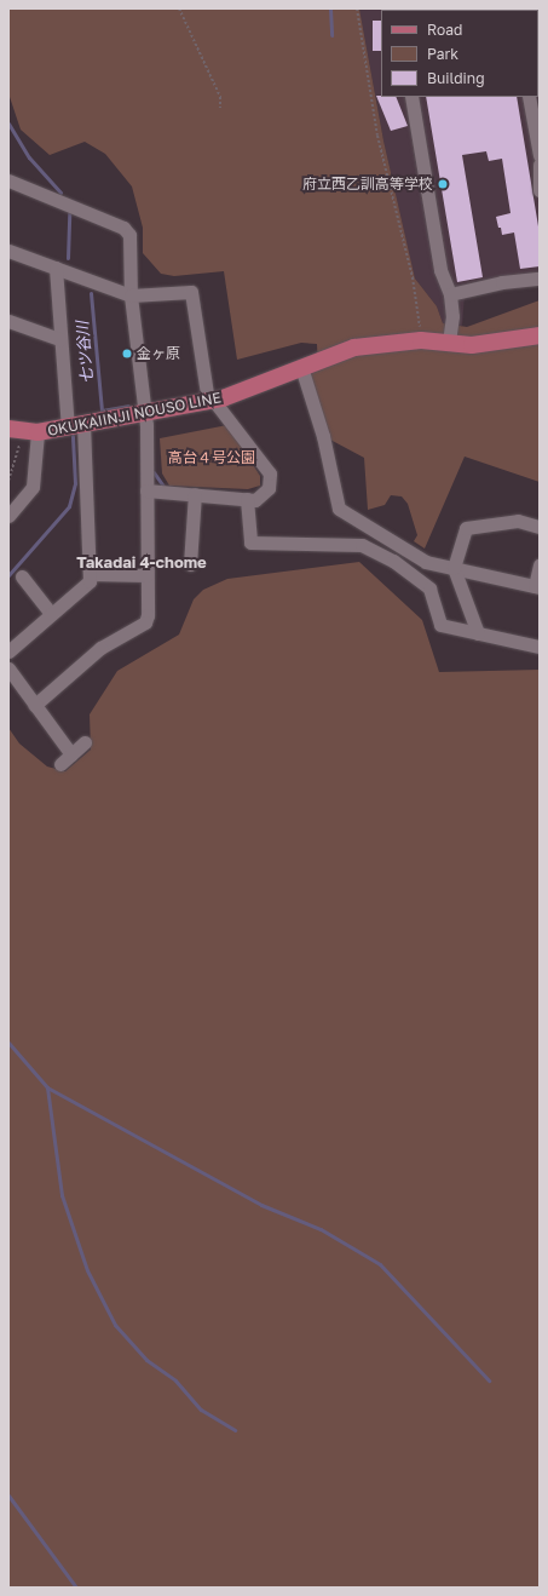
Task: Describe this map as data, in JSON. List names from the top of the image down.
{
  "streets": {
    "main road": ["OKUKAIINJI NOUSO LINE"]
  },
  "districts": ["Takadai 4-chome"],
  "water": ["七ツ谷川"],
  "parks": ["高台４号公園"],
  "places": ["府立西乙訓高等学校", "金ヶ原"],
  "legend": ["Road", "Park", "Building"]
}
